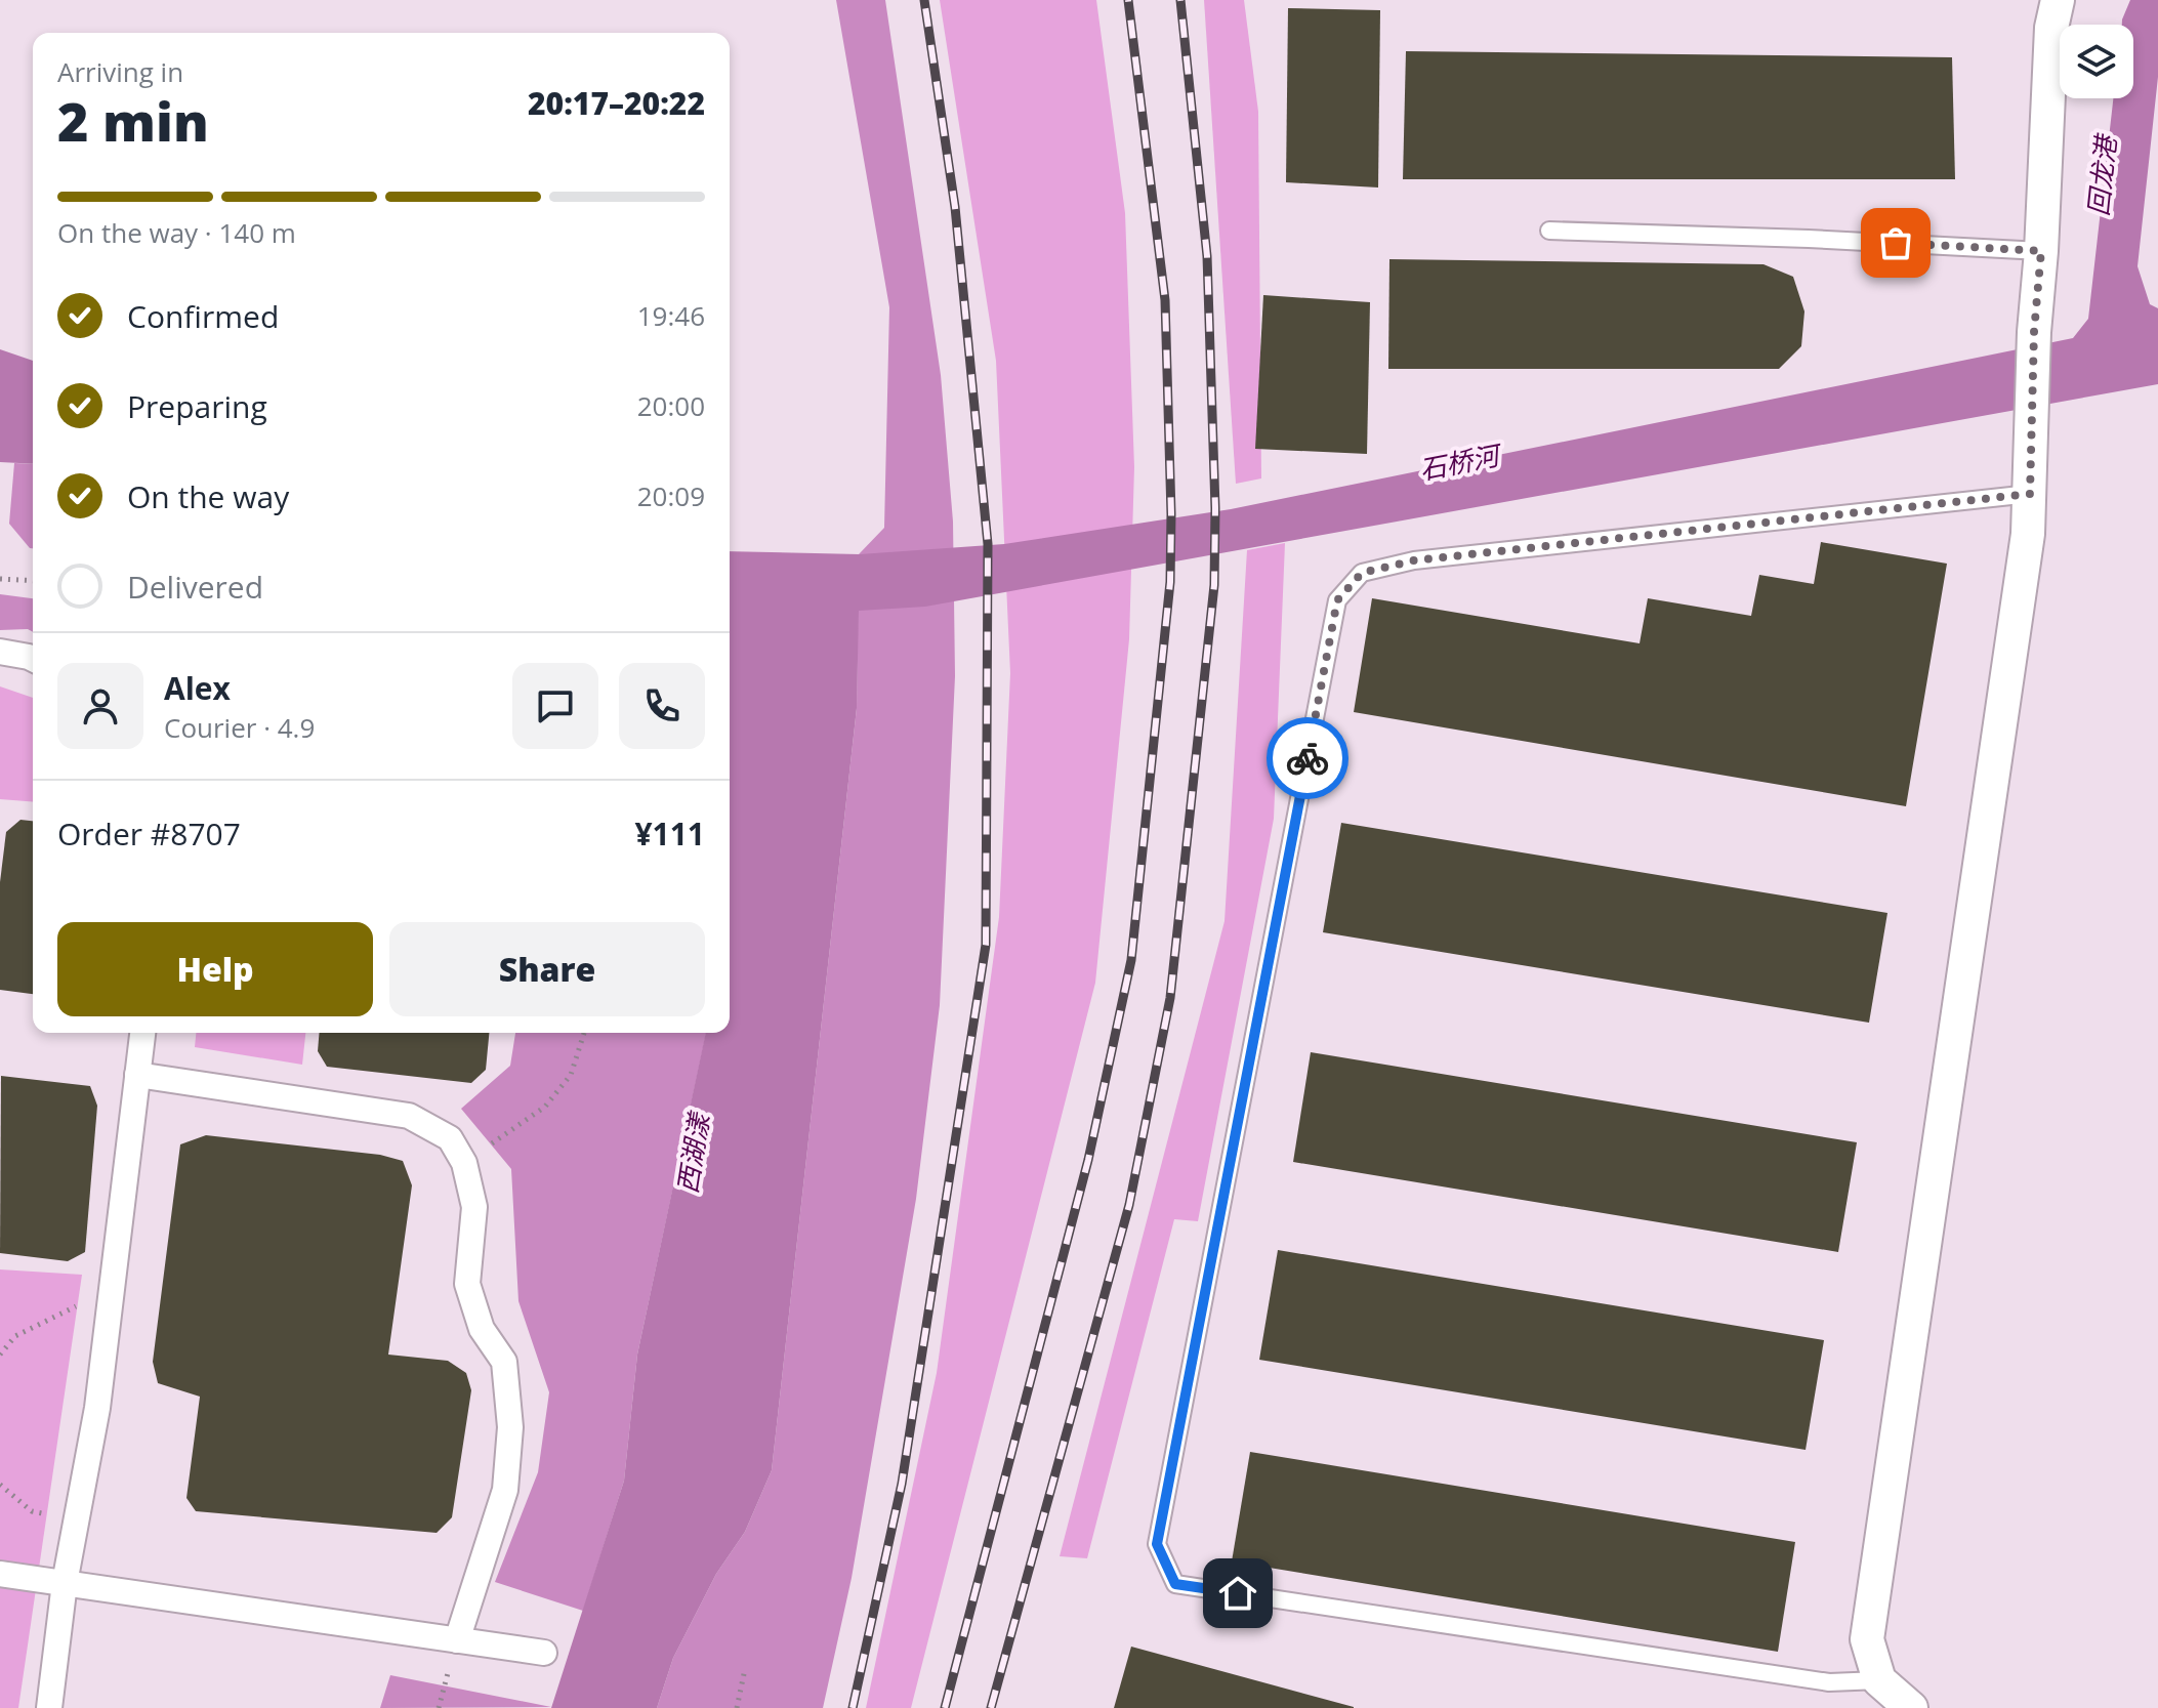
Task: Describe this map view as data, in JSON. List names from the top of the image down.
{
  "water": ["回龙港", "石桥河", "西湖漾"],
  "page": {
    "heading": ["2 min", "Arriving in", "20:17–20:22"],
    "panel": [
      "Alex",
      "Courier · 4.9",
      "Order #8707",
      "¥111"
    ],
    "bar": "On the way · 140 m",
    "list": [
      ["Confirmed", "19:46"],
      ["Preparing", "20:00"],
      ["On the way", "20:09"],
      "Delivered"
    ],
    "buttons": ["Help", "Share"]
  }
}
